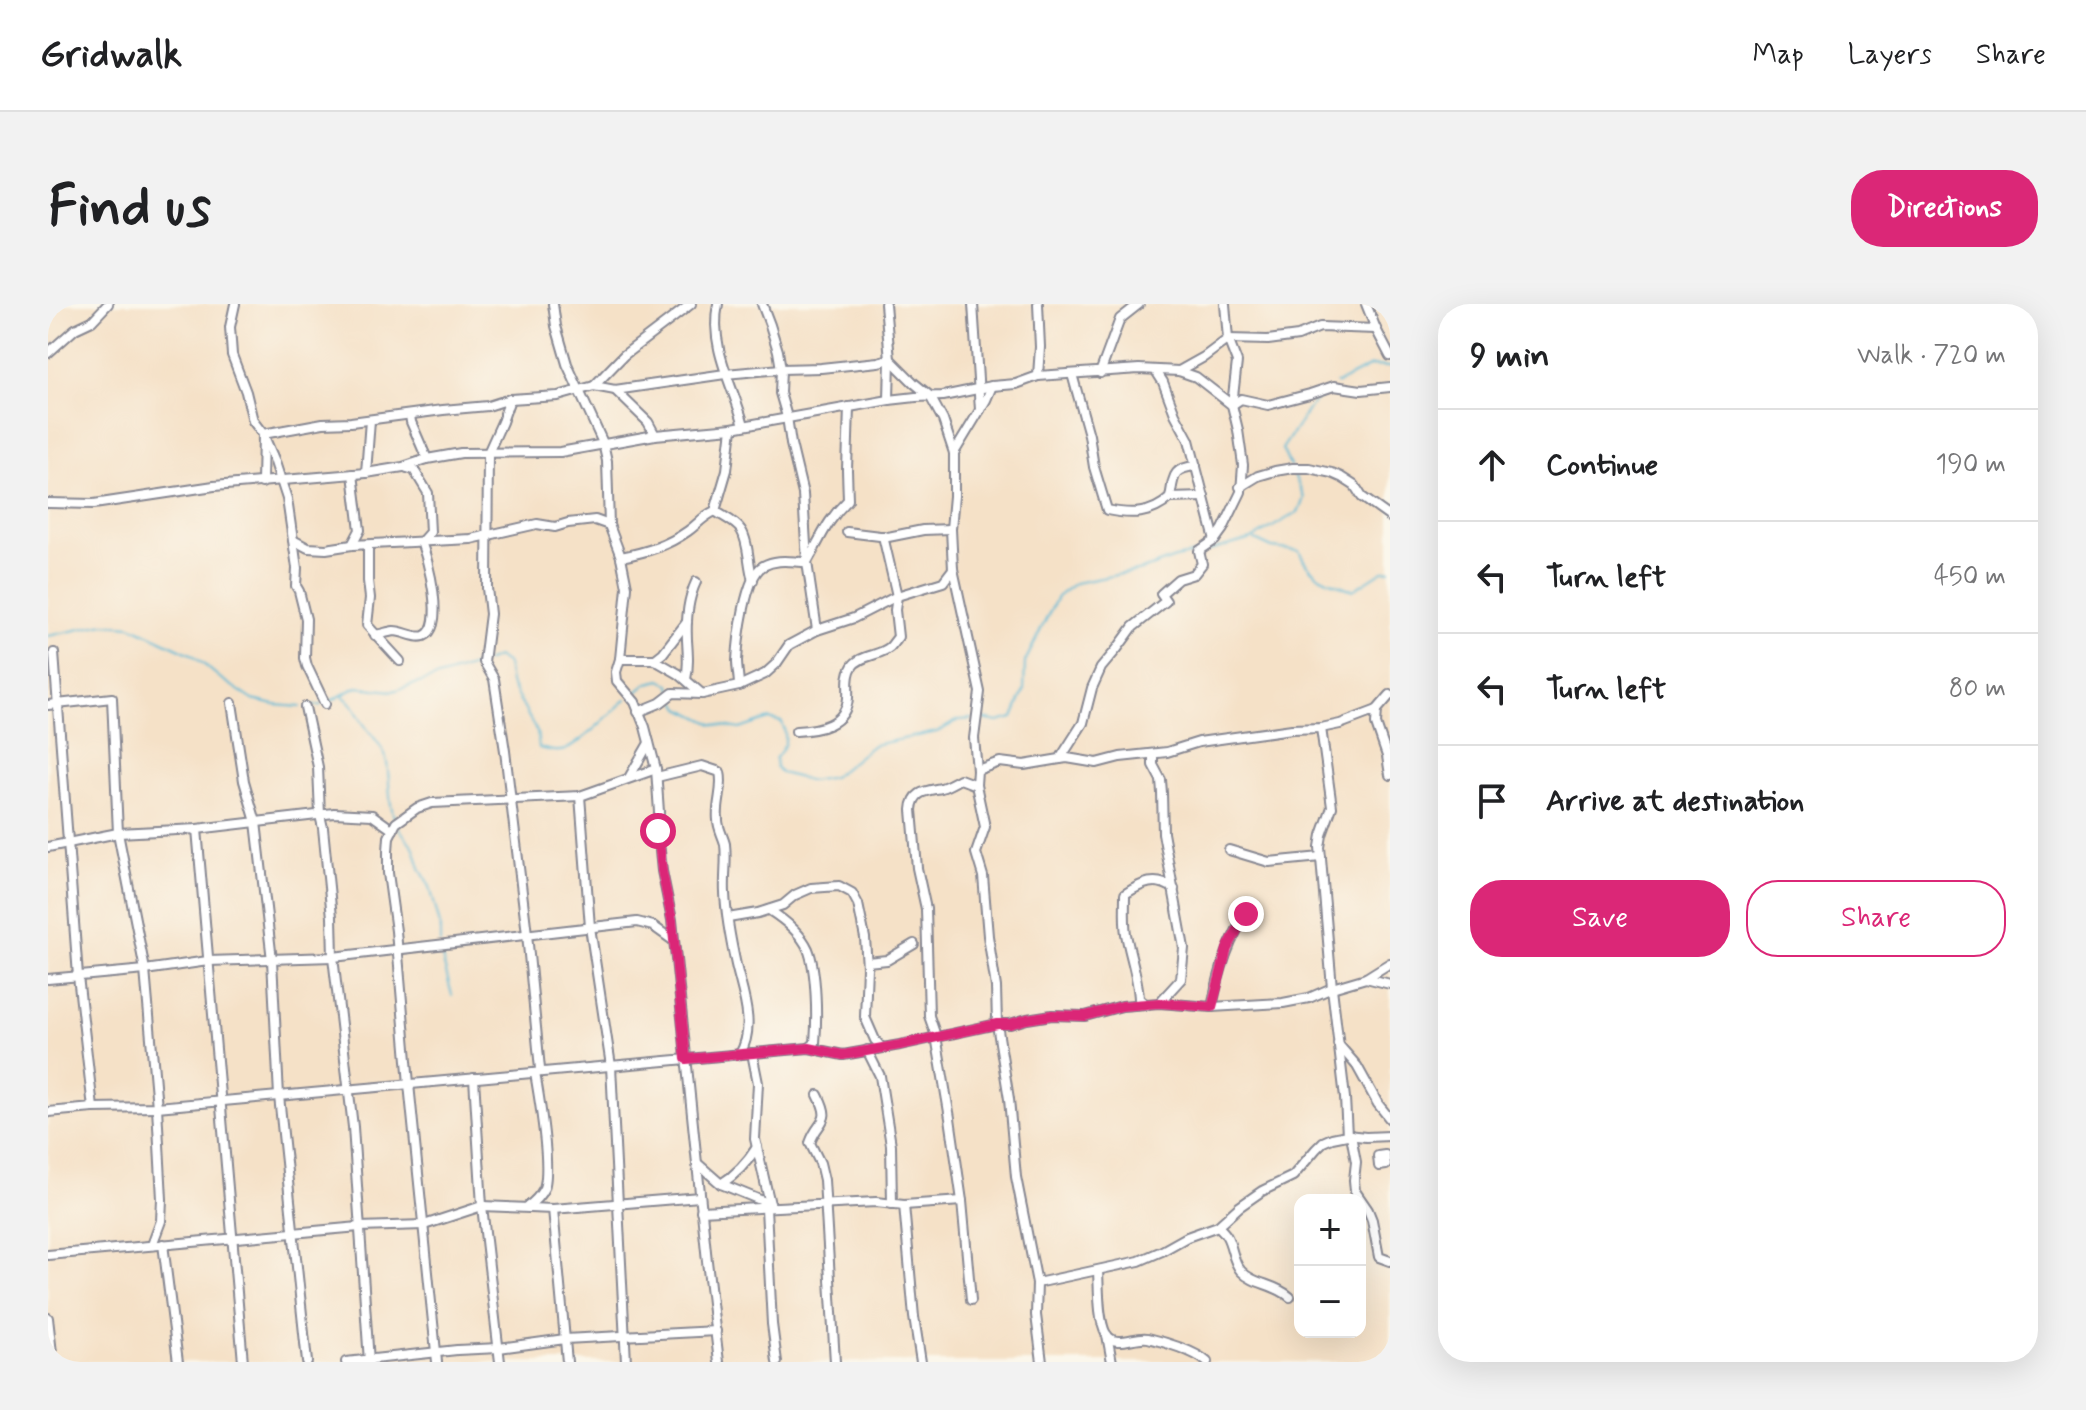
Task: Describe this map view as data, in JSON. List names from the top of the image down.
{
  "page": {
    "header": "Gridwalk",
    "nav": ["Map", "Layers", "Share"],
    "buttons": [
      "Directions",
      ["Save", "Share"]
    ],
    "title": "Find us",
    "heading": ["9 min", "Walk · 720 m"],
    "list": [
      ["Continue", "190 m"],
      ["Turn left", "450 m"],
      ["Turn left", "80 m"],
      "Arrive at destination"
    ],
    "map_buttons": ["+", "−"]
  }
}
